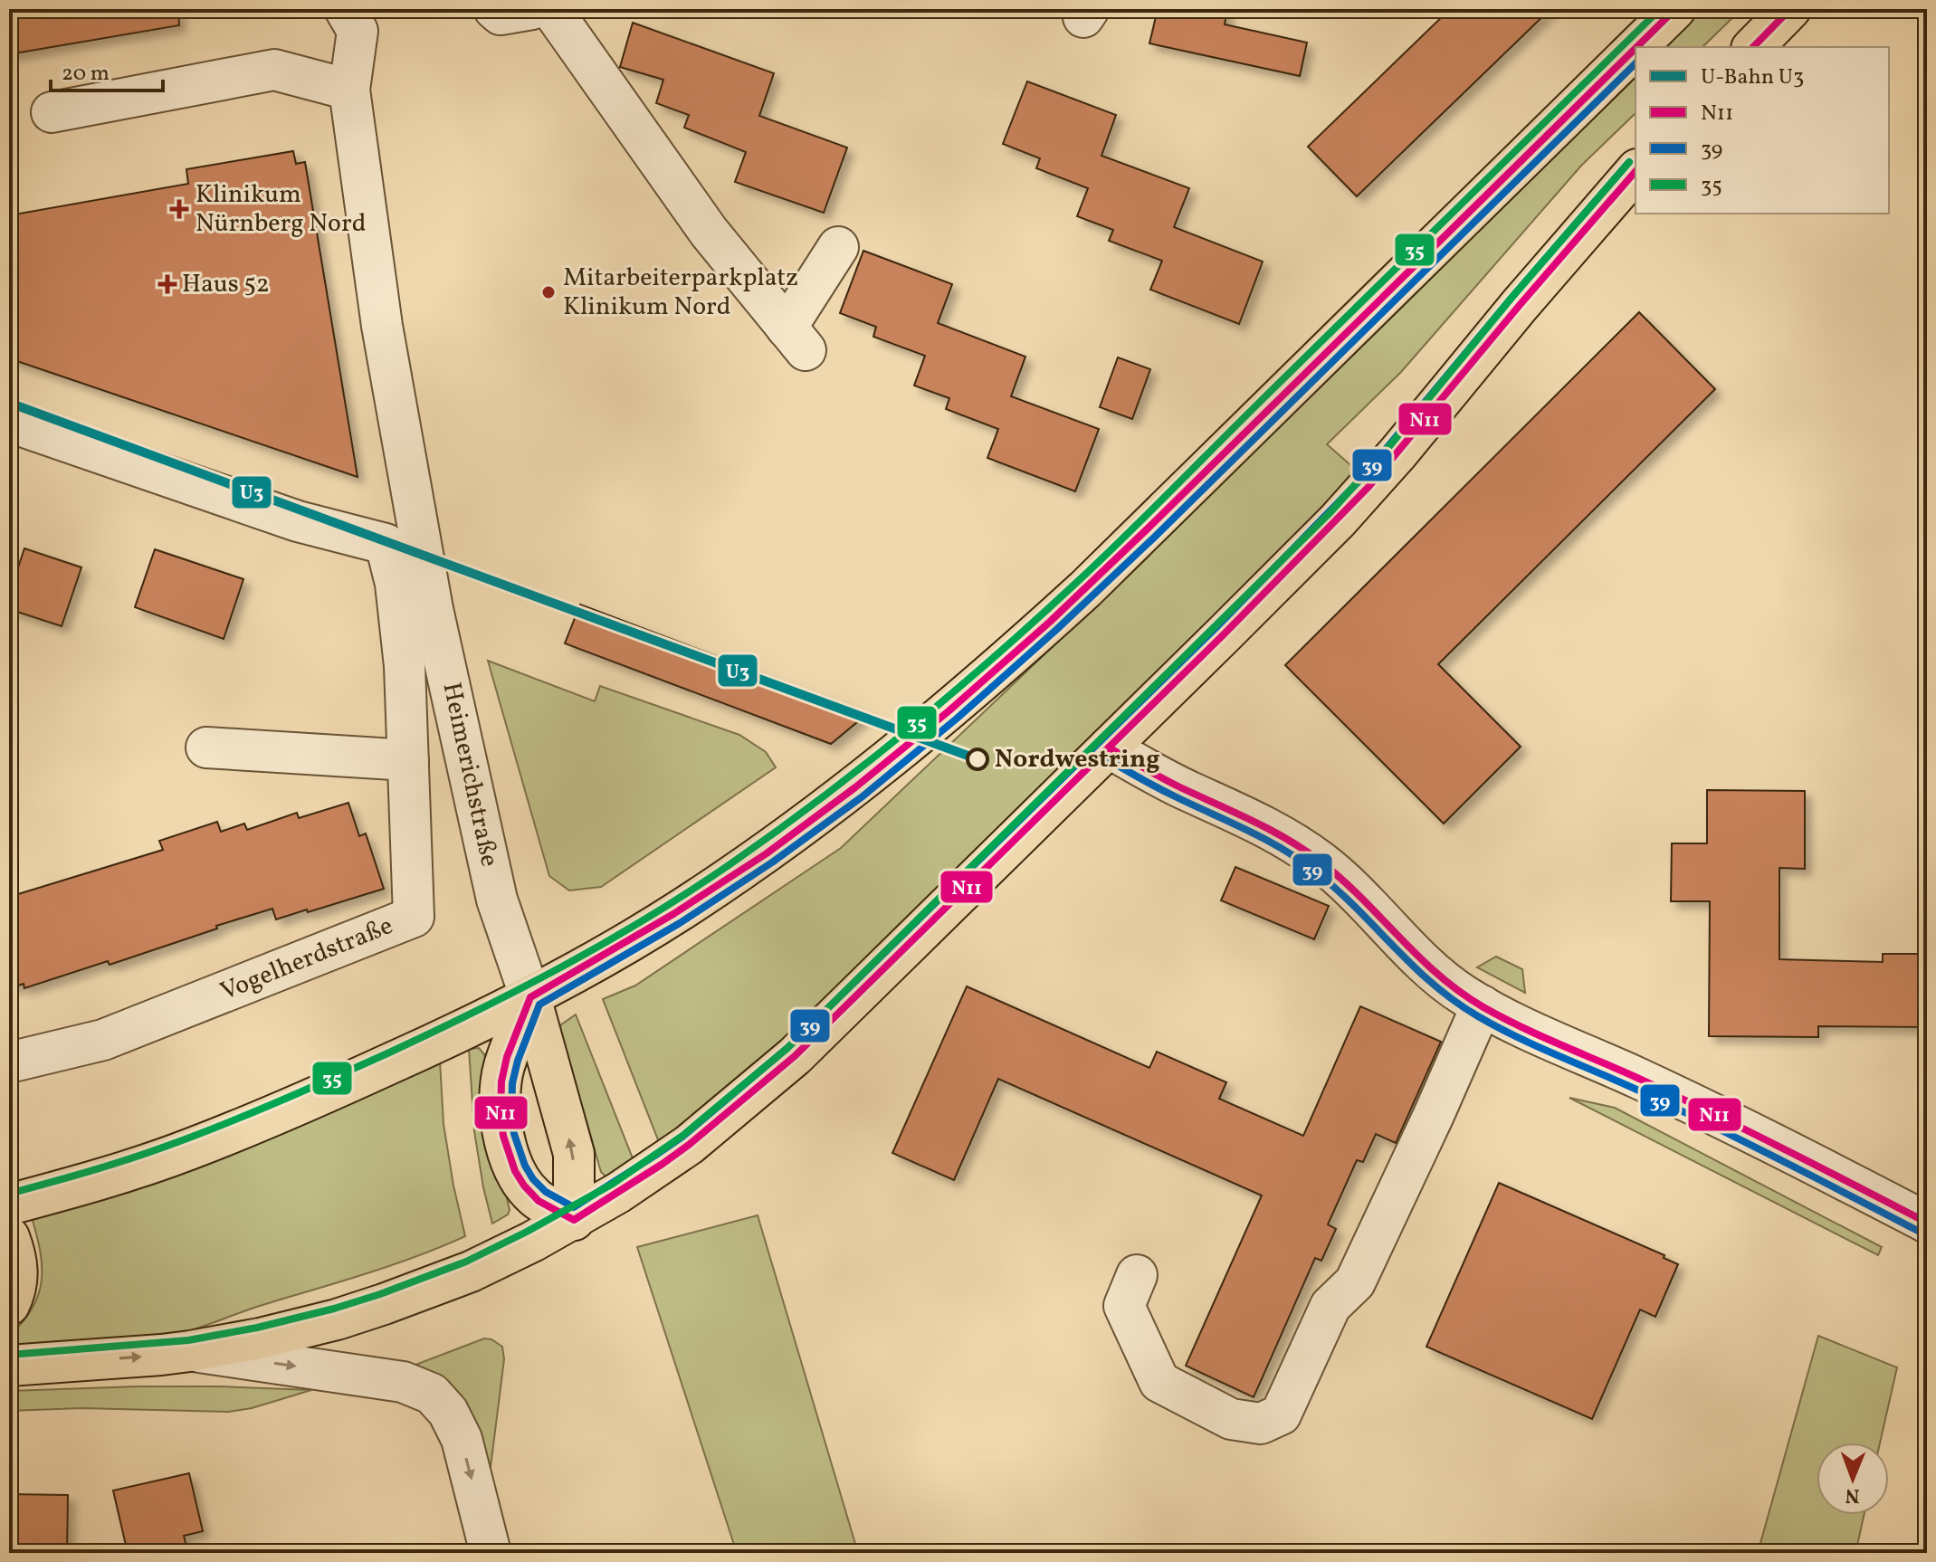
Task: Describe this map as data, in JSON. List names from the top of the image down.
{
  "streets": {
    "street": ["Heimerichstraße", "Vogelherdstraße"]
  },
  "crossings": [
    ["Heimerichstraße", "Vogelherdstraße"]
  ],
  "places": {
    "health": ["Klinikum Nürnberg Nord", "Haus 52"],
    "other": ["Mitarbeiterparkplatz Klinikum Nord", "Nordwestring"]
  },
  "lines": [
    "transit line N11",
    "transit line 35",
    "transit line 39",
    "metro line U3"
  ],
  "legend": [
    "U-Bahn U3",
    "N11",
    "39",
    "35"
  ],
  "scale_bar": "20 m",
  "north": "bottom"
}
